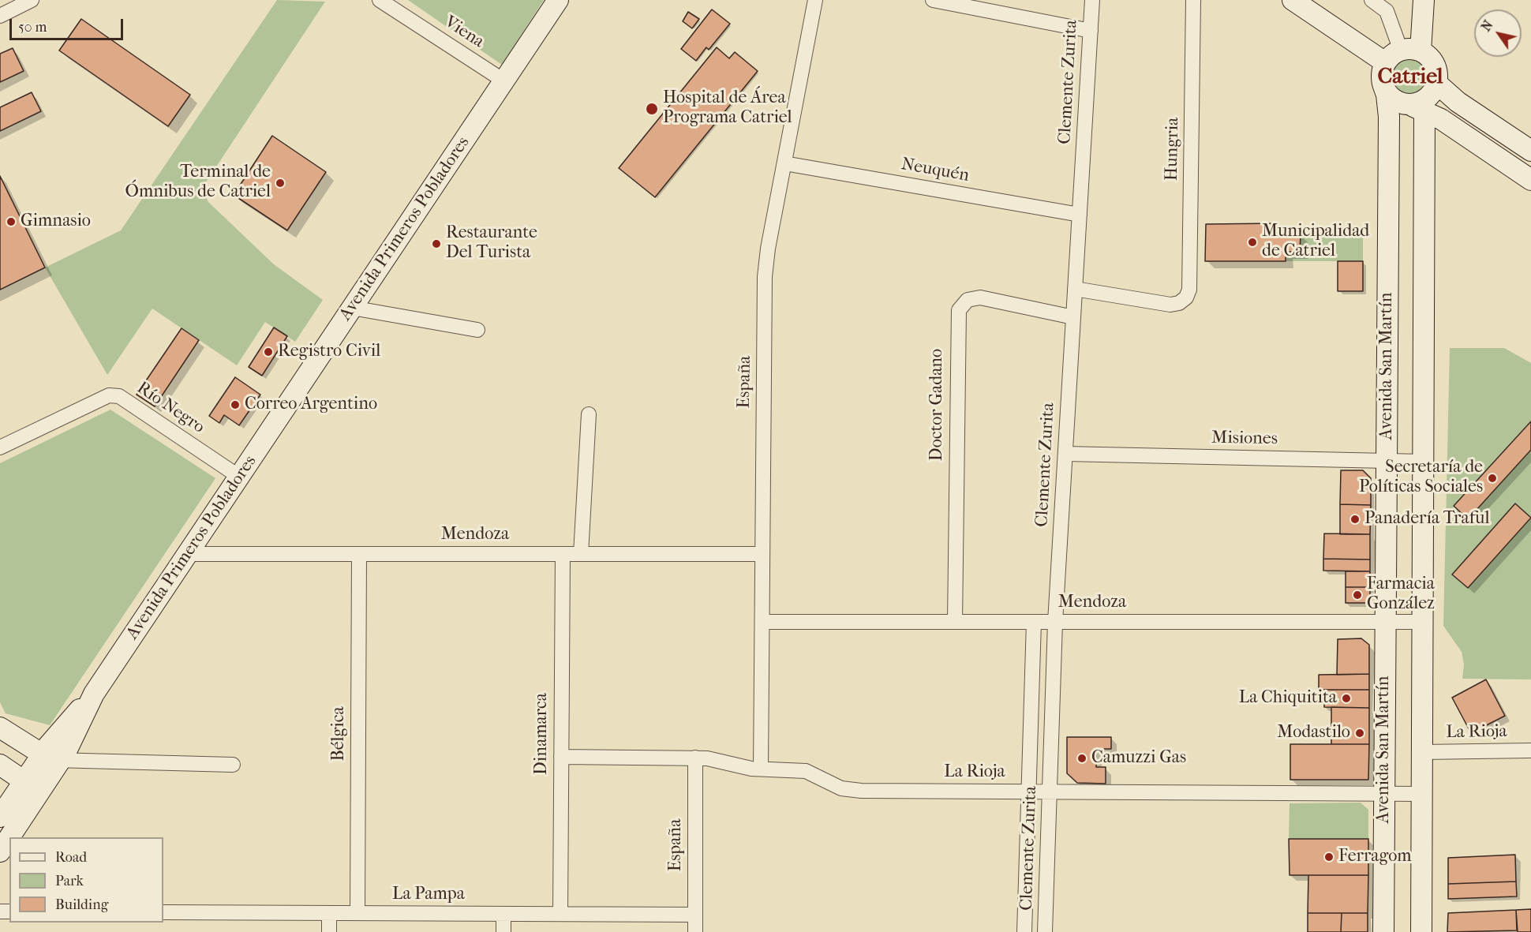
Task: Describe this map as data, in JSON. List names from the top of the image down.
{
  "streets": {
    "main road": ["Avenida Primeros Pobladores", "Avenida San Martín"],
    "street": [
      "Viena",
      "Clemente Zurita",
      "Hungria",
      "Neuquén",
      "España",
      "Doctor Gadano",
      "Río Negro",
      "Misiones",
      "Mendoza",
      "La Rioja",
      "Bélgica",
      "Dinamarca",
      "La Pampa"
    ]
  },
  "crossings": [
    ["Viena", "Avenida Primeros Pobladores"],
    ["Clemente Zurita", "Hungria"],
    ["Clemente Zurita", "Neuquén"],
    ["Clemente Zurita", "Doctor Gadano"],
    ["Clemente Zurita", "Misiones"],
    ["Clemente Zurita", "Mendoza"],
    ["Clemente Zurita", "La Rioja"],
    ["Neuquén", "España"],
    ["Avenida Primeros Pobladores", "Río Negro"],
    ["Avenida Primeros Pobladores", "Mendoza"],
    ["Avenida San Martín", "Misiones"],
    ["Avenida San Martín", "Mendoza"],
    ["Avenida San Martín", "La Rioja"],
    ["España", "Mendoza"],
    ["España", "La Rioja"],
    ["España", "La Pampa"],
    ["Doctor Gadano", "Mendoza"],
    ["Mendoza", "Bélgica"],
    ["Mendoza", "Dinamarca"],
    ["La Rioja", "Dinamarca"],
    ["Bélgica", "La Pampa"],
    ["Dinamarca", "La Pampa"]
  ],
  "districts": ["Catriel"],
  "places": [
    "Hospital de Área Programa Catriel",
    "Terminal de Ómnibus de Catriel",
    "Gimnasio",
    "Municipalidad de Catriel",
    "Restaurante Del Turista",
    "Registro Civil",
    "Correo Argentino",
    "Secretaría de Políticas Sociales",
    "Panadería Traful",
    "Farmacia González",
    "La Chiquitita",
    "Modastilo",
    "Camuzzi Gas",
    "Ferragom"
  ],
  "legend": ["Road", "Park", "Building"],
  "scale_bar": "50 m",
  "north": "top left"
}
